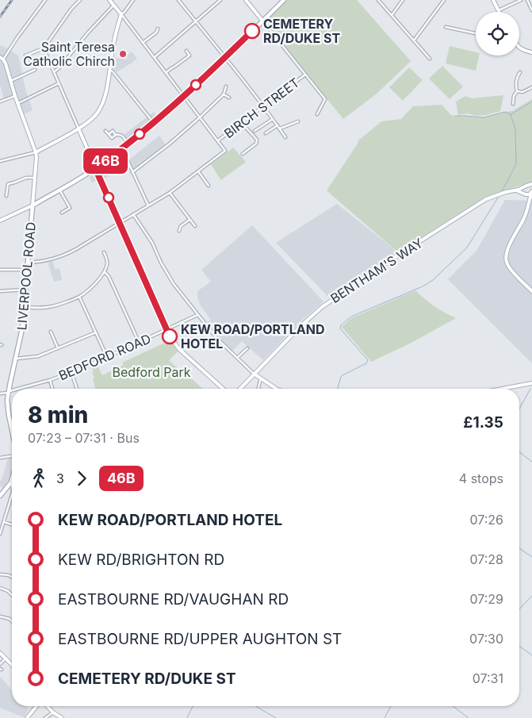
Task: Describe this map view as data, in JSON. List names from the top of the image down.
{
  "streets": {
    "main road": ["LIVERPOOL ROAD"],
    "street": ["BIRCH STREET", "BENTHAM'S WAY", "BEDFORD ROAD"]
  },
  "crossings": [
    ["LIVERPOOL ROAD", "BEDFORD ROAD"]
  ],
  "parks": ["Bedford Park"],
  "places": ["CEMETERY RD/DUKE ST", "Saint Teresa Catholic Chirch", "KEW ROAD/PORTLAND HOTEL"],
  "lines": ["bus line 46B"],
  "page": {
    "on_map": "46B",
    "heading": ["8 min", "07:23 – 07:31 · Bus", "£1.35"],
    "legs": ["3", "46B", "4 stops"],
    "list": [
      {
        "name": "KEW ROAD/PORTLAND HOTEL",
        "value": "07:26"
      },
      {
        "name": "KEW RD/BRIGHTON RD",
        "value": "07:28"
      },
      {
        "name": "EASTBOURNE RD/VAUGHAN RD",
        "value": "07:29"
      },
      {
        "name": "EASTBOURNE RD/UPPER AUGHTON ST",
        "value": "07:30"
      },
      {
        "name": "CEMETERY RD/DUKE ST",
        "value": "07:31"
      }
    ]
  }
}
